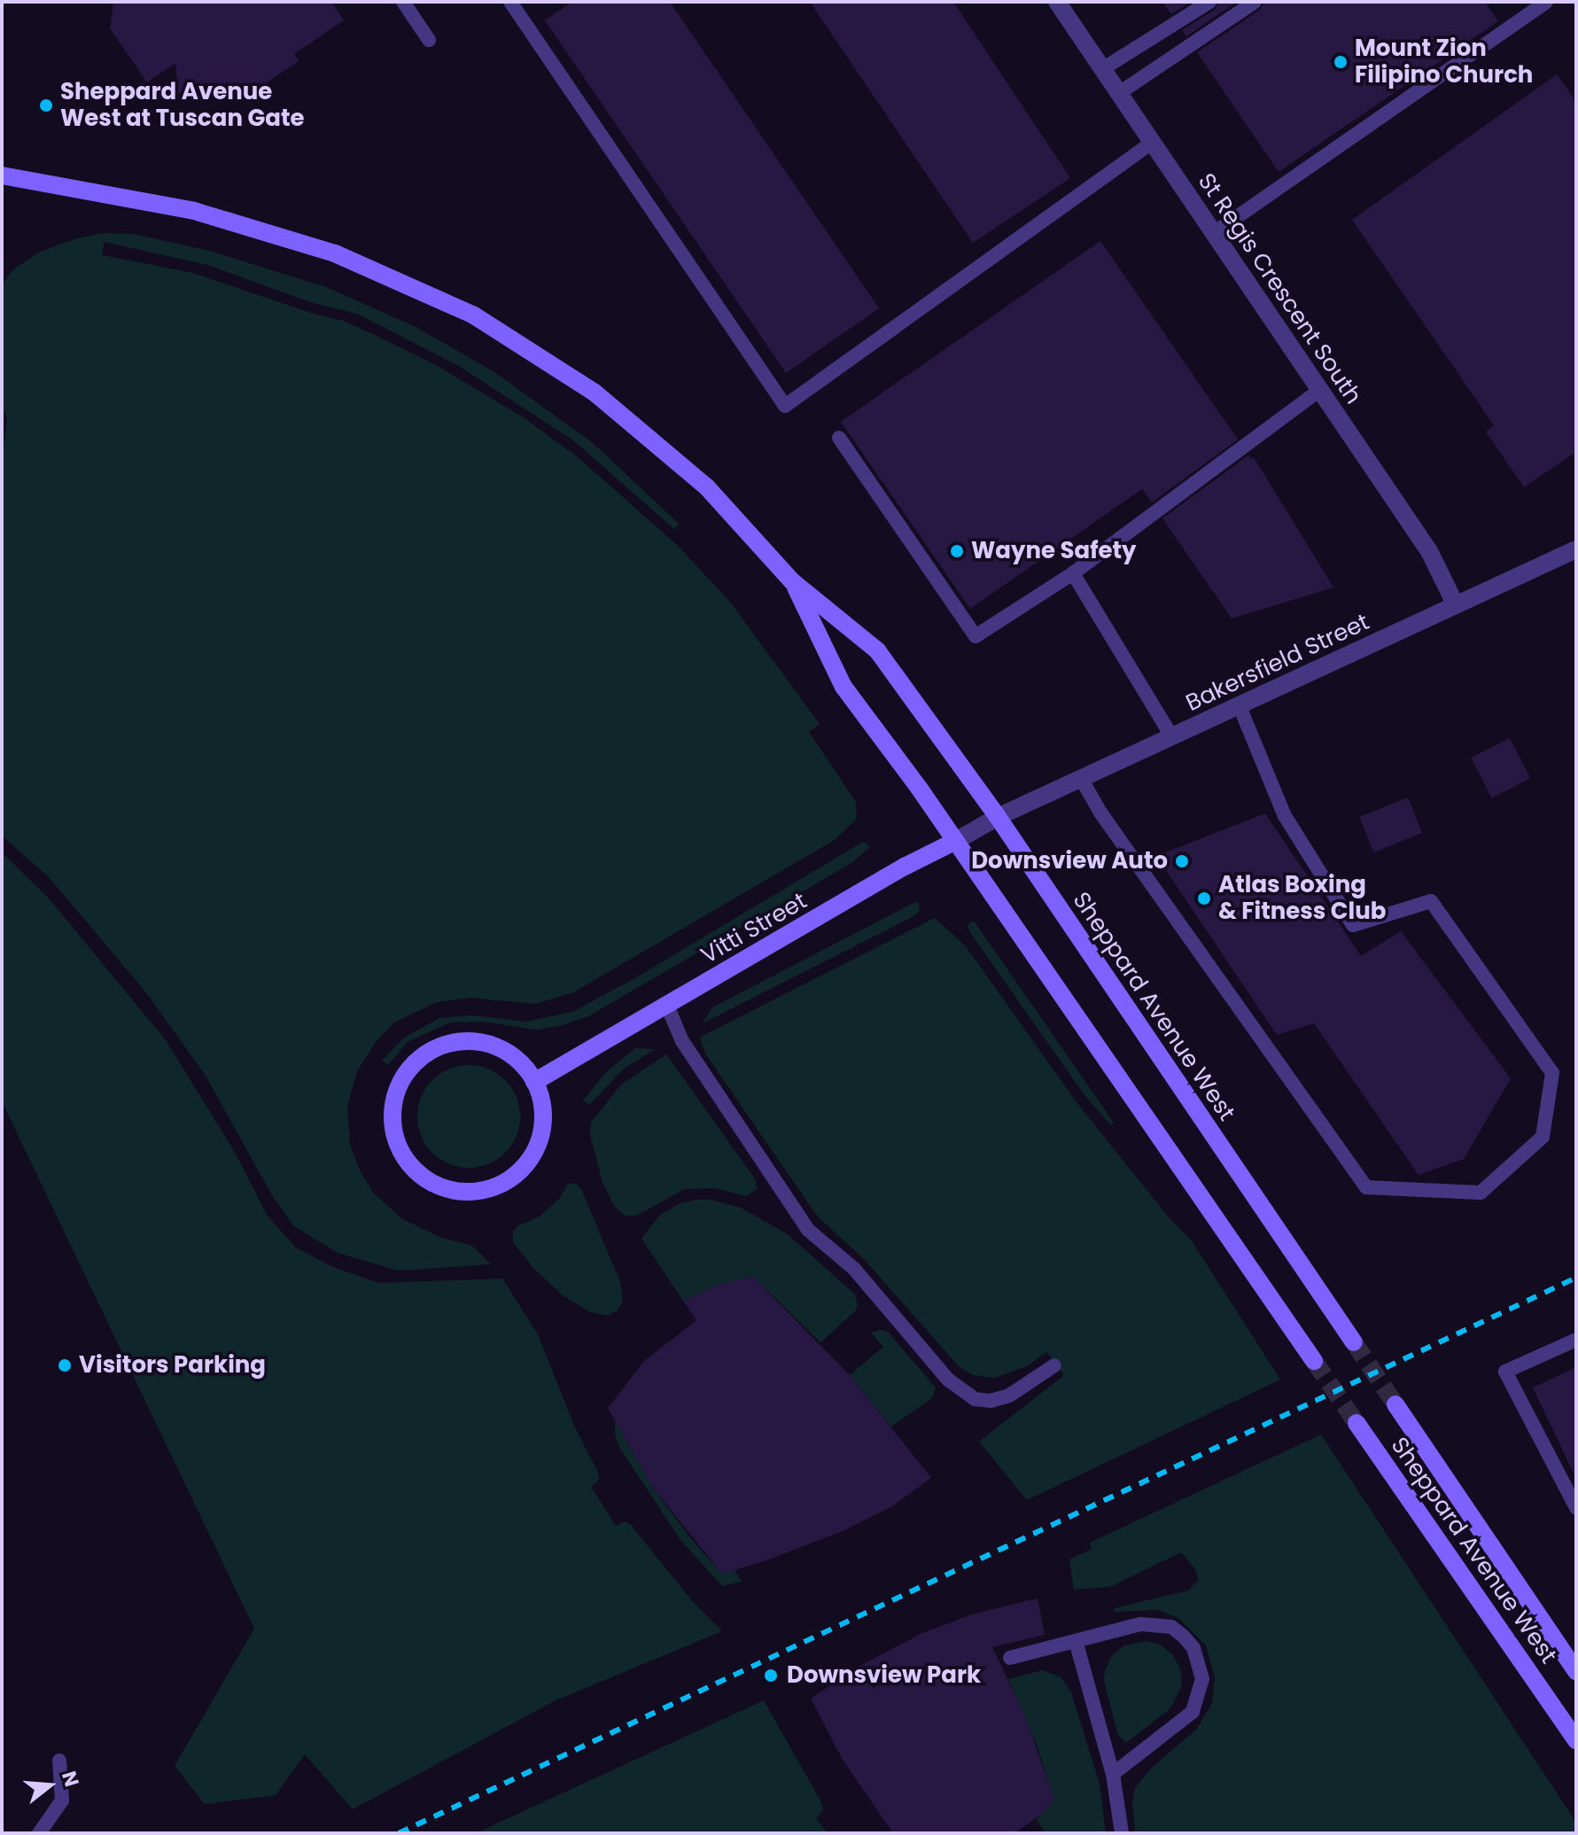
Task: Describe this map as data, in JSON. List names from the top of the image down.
{
  "streets": {
    "main road": ["Vitti Street", "Sheppard Avenue West"],
    "street": ["St Regis Crescent South", "Bakersfield Street"]
  },
  "crossings": [
    ["St Regis Crescent South", "Bakersfield Street"],
    ["Bakersfield Street", "Vitti Street"],
    ["Bakersfield Street", "Sheppard Avenue West"],
    ["Vitti Street", "Sheppard Avenue West"]
  ],
  "places": [
    "Mount Zion Filipino Church",
    "Sheppard Avenue West at Tuscan Gate",
    "Wayne Safety",
    "Downsview Auto",
    "Atlas Boxing & Fitness Club",
    "Visitors Parking",
    "Downsview Park"
  ],
  "north": "right"
}
